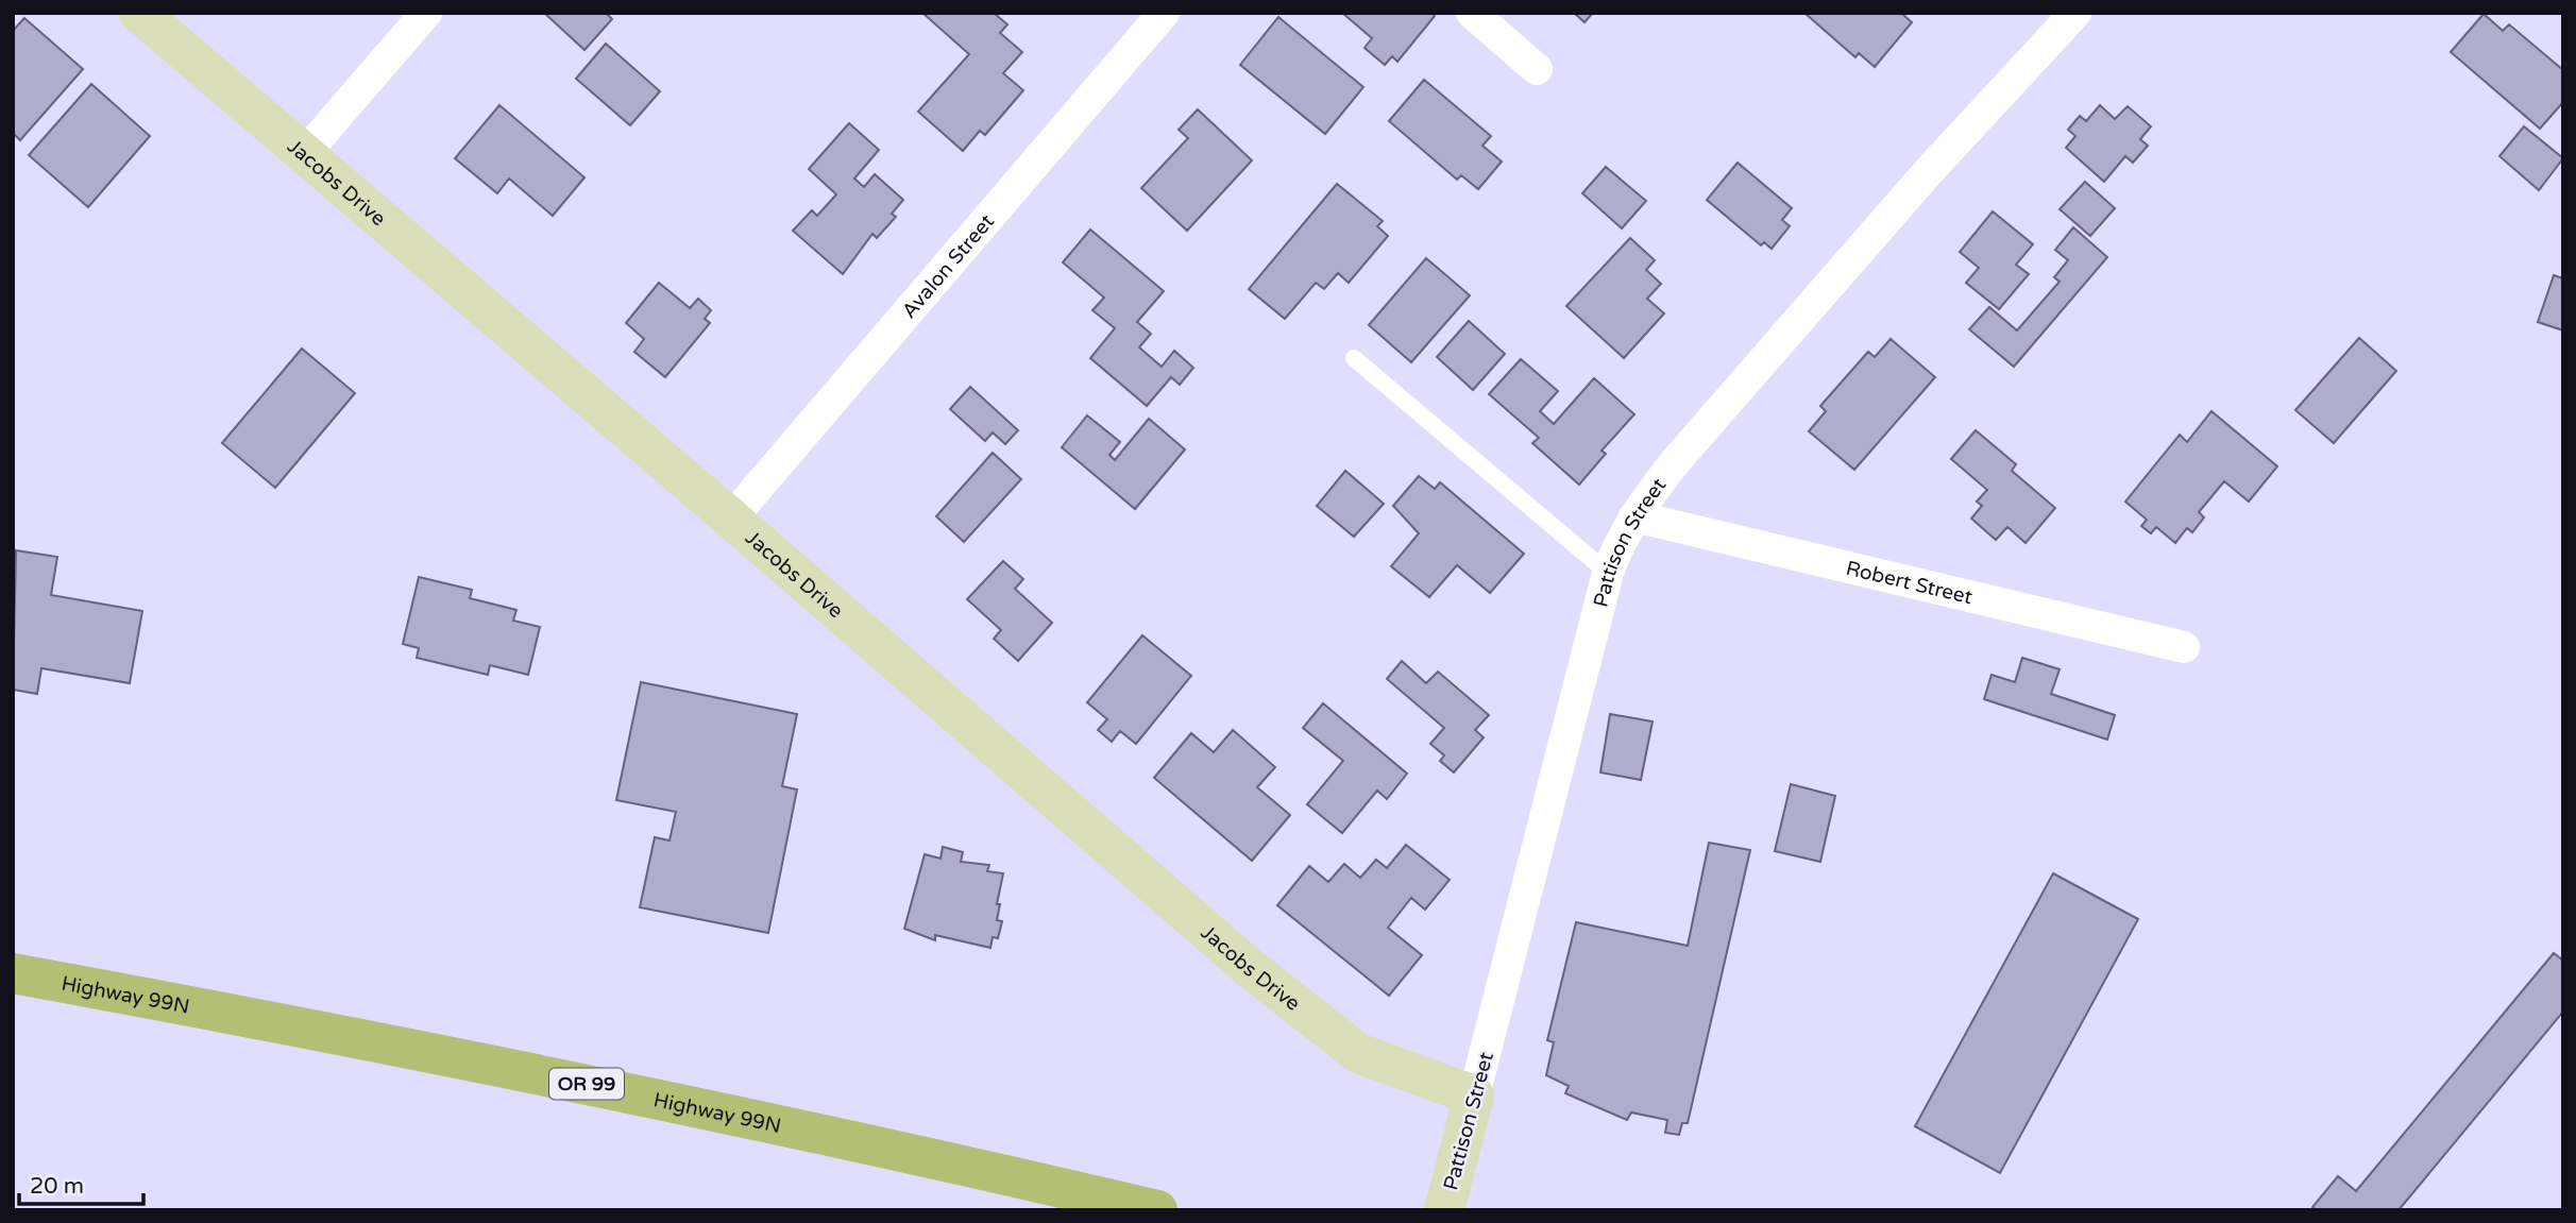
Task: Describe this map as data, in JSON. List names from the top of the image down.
{
  "streets": {
    "main road": ["Highway 99N", "OR 99"],
    "street": [
      "Jacobs Drive",
      "Avalon Street",
      "Pattison Street",
      "Robert Street"
    ]
  },
  "crossings": [
    ["Jacobs Drive", "Avalon Street"],
    ["Jacobs Drive", "Pattison Street"],
    ["Pattison Street", "Robert Street"]
  ],
  "scale_bar": "20 m"
}
